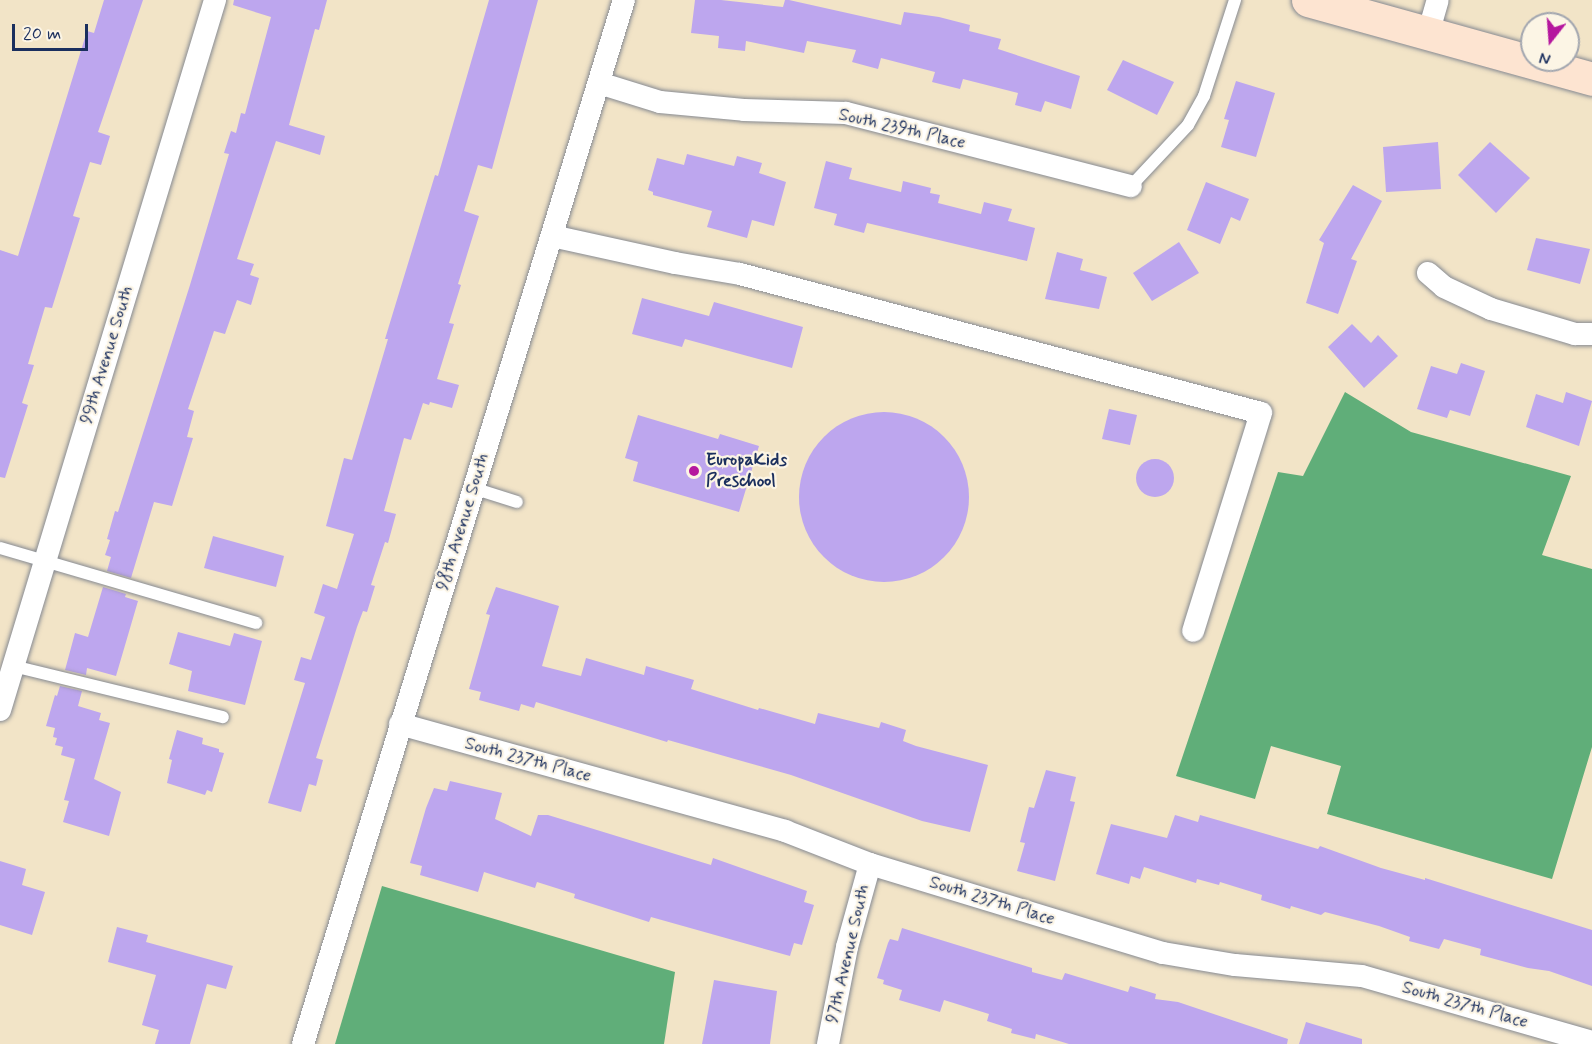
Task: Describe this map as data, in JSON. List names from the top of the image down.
{
  "streets": {
    "street": [
      "South 239th Place",
      "99th Avenue South",
      "98th Avenue South",
      "South 237th Place",
      "97th Avenue South"
    ]
  },
  "crossings": [
    ["South 239th Place", "98th Avenue South"],
    ["98th Avenue South", "South 237th Place"],
    ["South 237th Place", "97th Avenue South"]
  ],
  "places": ["EuropaKids Preschool"],
  "scale_bar": "20 m",
  "north": "bottom"
}
